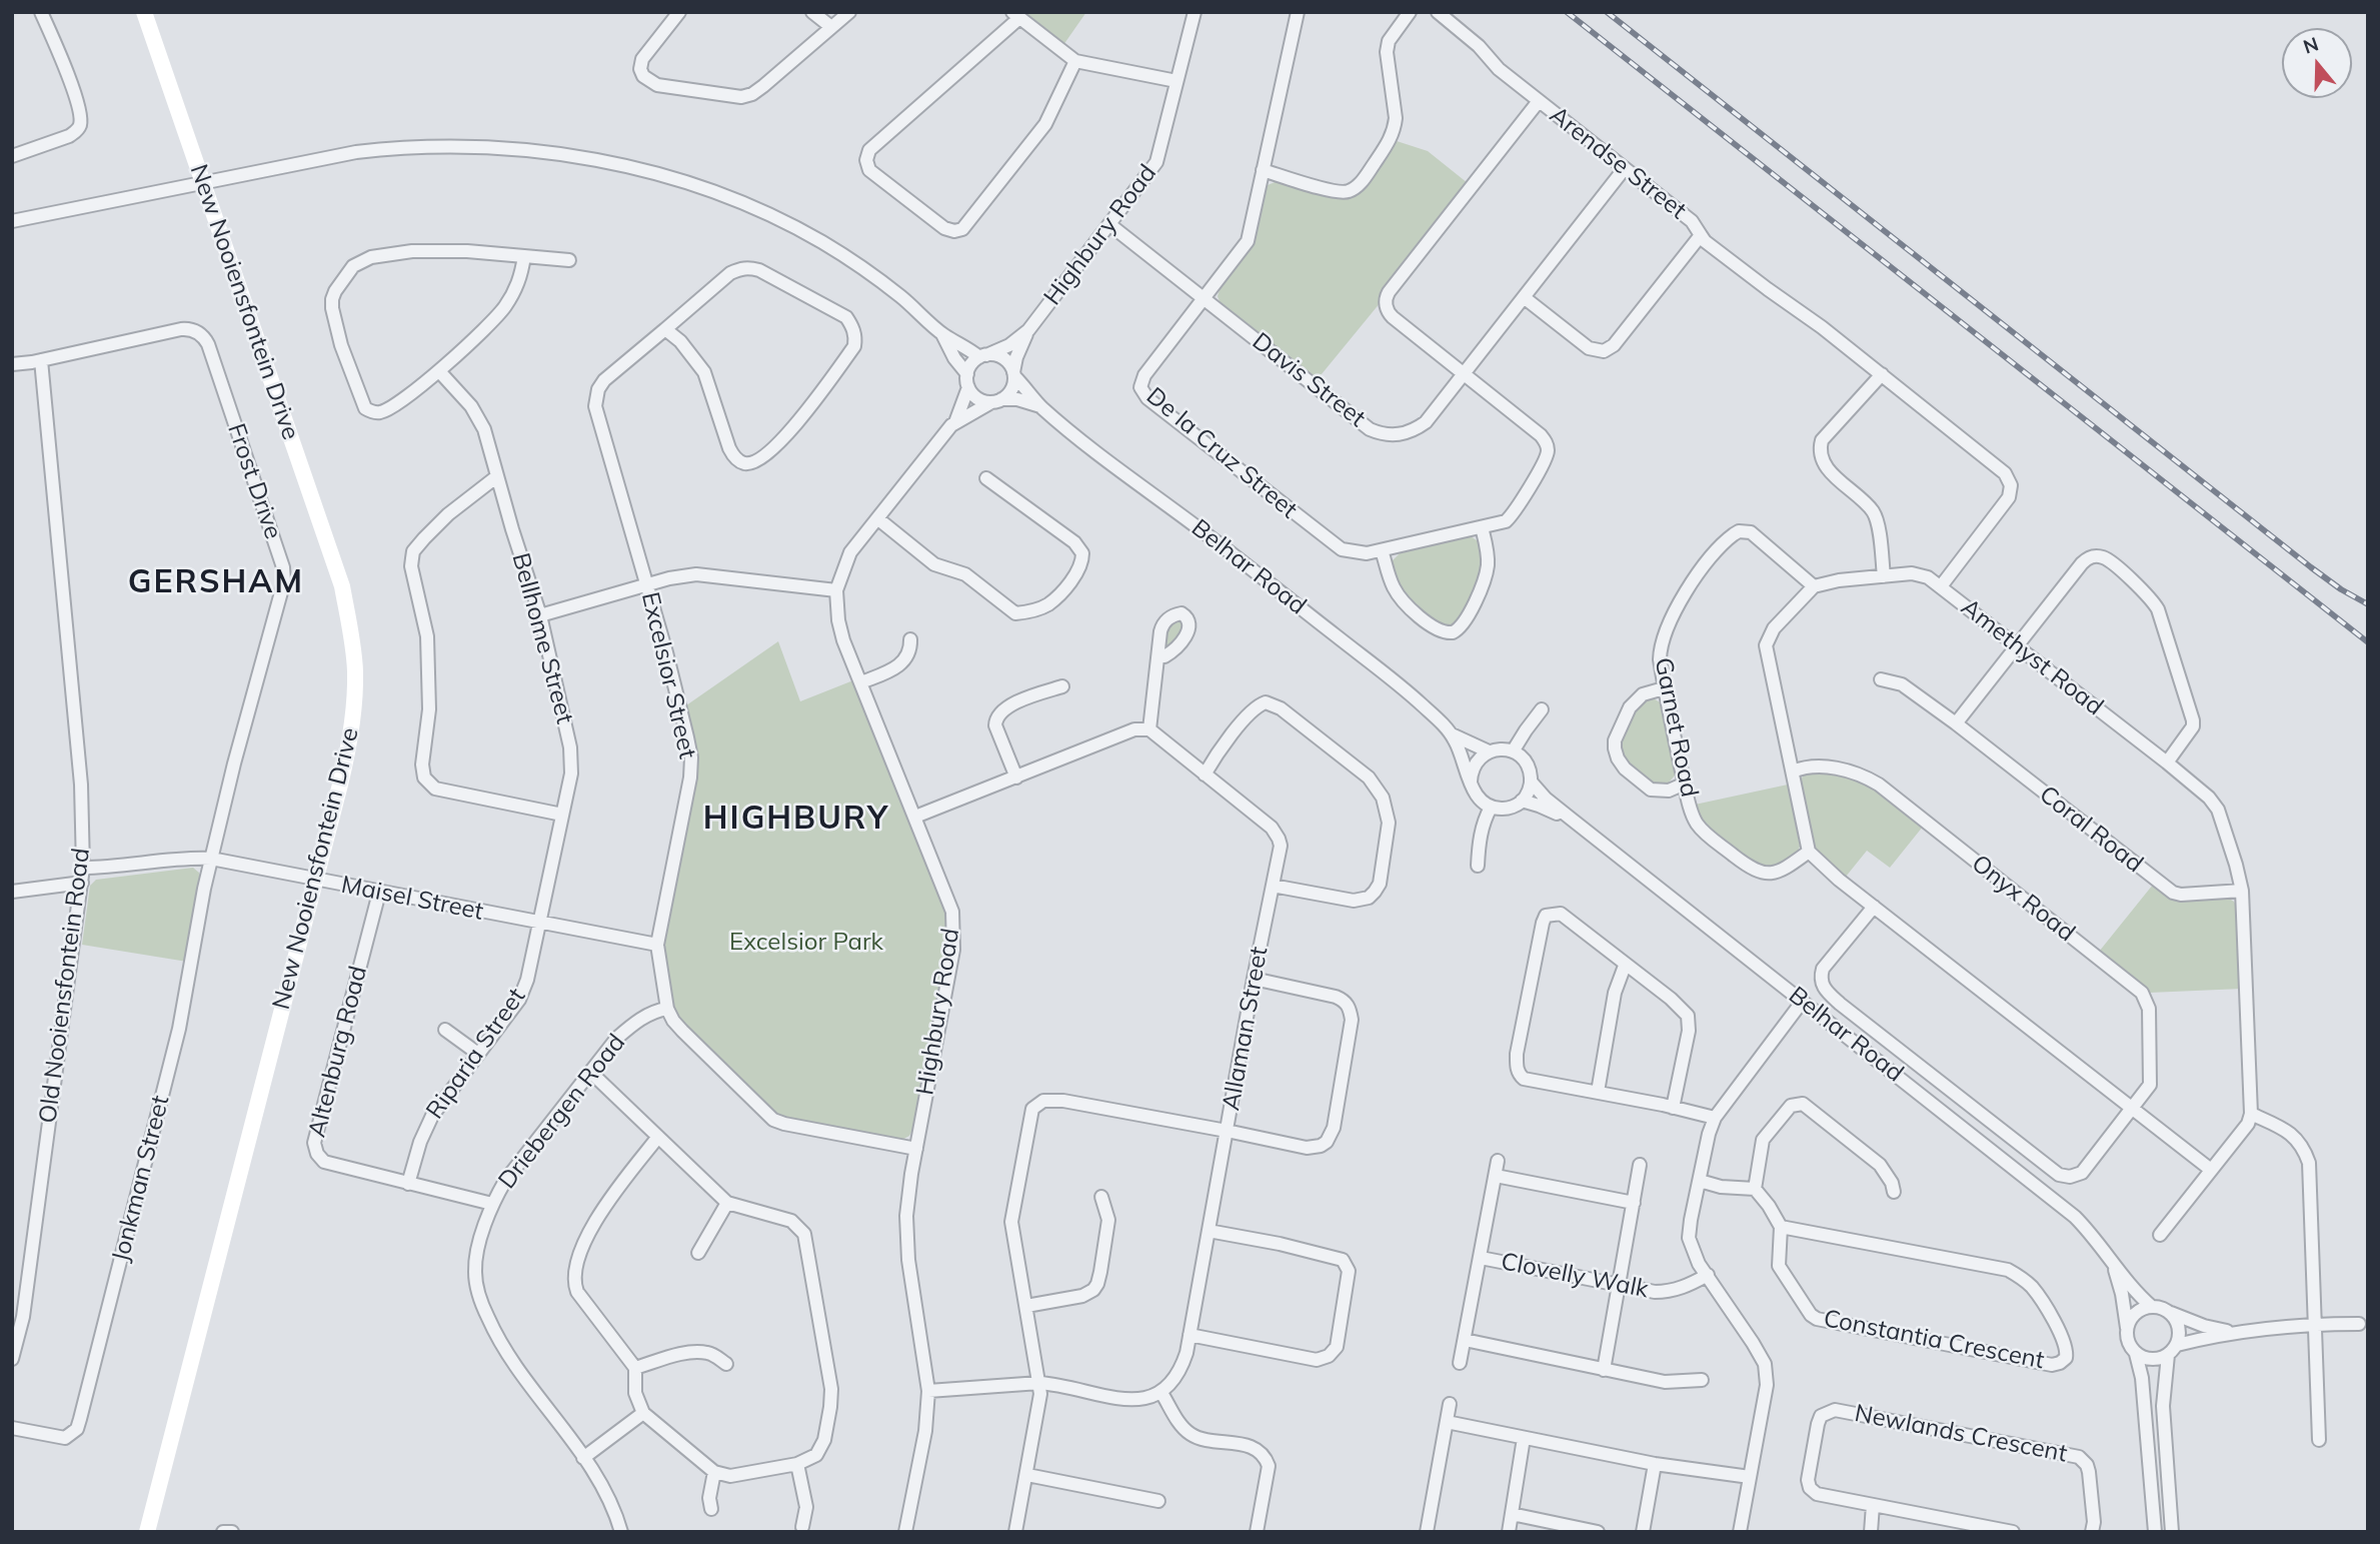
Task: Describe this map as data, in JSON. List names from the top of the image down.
{
  "streets": {
    "street": [
      "Arendse Street",
      "Highbury Road",
      "New Nooiensfontein Drive",
      "Davis Street",
      "De la Cruz Street",
      "Frost Drive",
      "Belhar Road",
      "Bellhome Street",
      "Amethyst Road",
      "Excelsior Street",
      "Garnet Road",
      "Coral Road",
      "Maisel Street",
      "Onyx Road",
      "Old Nooiensfontein Road",
      "Allaman Street",
      "Altenburg Road",
      "Riparia Street",
      "Driebergen Road",
      "Jonkman Street",
      "Clovelly Walk",
      "Constantia Crescent",
      "Newlands Crescent"
    ]
  },
  "crossings": [
    ["Arendse Street", "Davis Street"],
    ["Highbury Road", "Davis Street"],
    ["Highbury Road", "Belhar Road"],
    ["Highbury Road", "Excelsior Street"],
    ["New Nooiensfontein Drive", "Maisel Street"],
    ["Davis Street", "De la Cruz Street"],
    ["Frost Drive", "Maisel Street"],
    ["Frost Drive", "Old Nooiensfontein Road"],
    ["Frost Drive", "Jonkman Street"],
    ["Bellhome Street", "Maisel Street"],
    ["Bellhome Street", "Riparia Street"],
    ["Amethyst Road", "Garnet Road"],
    ["Amethyst Road", "Coral Road"],
    ["Excelsior Street", "Maisel Street"],
    ["Excelsior Street", "Driebergen Road"],
    ["Maisel Street", "Old Nooiensfontein Road"],
    ["Maisel Street", "Altenburg Road"],
    ["Maisel Street", "Riparia Street"],
    ["Maisel Street", "Jonkman Street"],
    ["Altenburg Road", "Riparia Street"],
    ["Altenburg Road", "Driebergen Road"]
  ],
  "districts": ["GERSHAM", "HIGHBURY"],
  "parks": ["Excelsior Park"],
  "north": "top"
}
